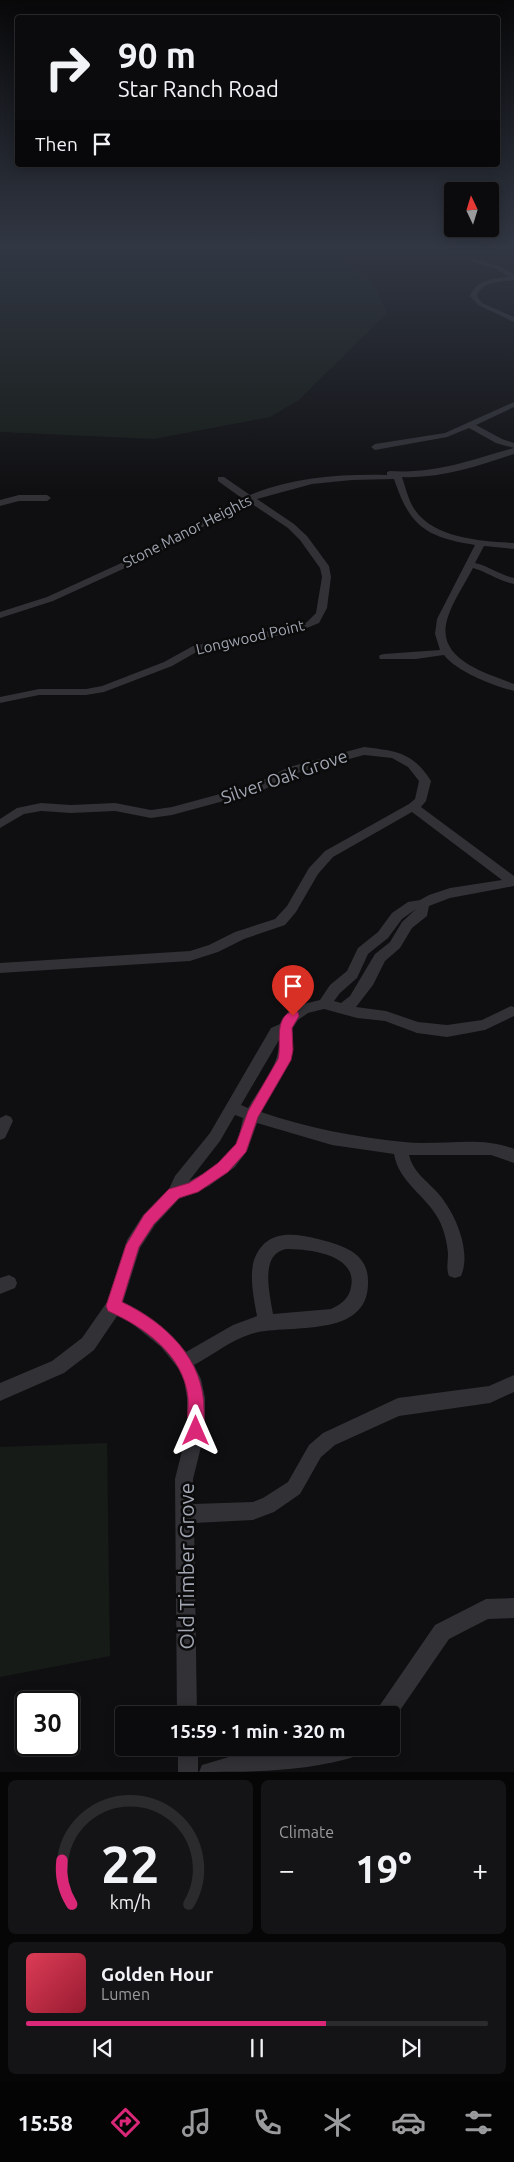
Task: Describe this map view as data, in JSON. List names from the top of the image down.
{
  "streets": {
    "street": [
      "Stone Manor Heights",
      "Longwood Point",
      "Silver Oak Grove",
      "Old Timber Grove"
    ]
  },
  "crossings": [
    ["Stone Manor Heights", "Longwood Point"]
  ],
  "north": "top",
  "page": {
    "turn": ["90 m", "Star Ranch Road"],
    "then": "Then",
    "limit": "30",
    "trip": "15:59 · 1 min · 320 m",
    "tile": "Climate",
    "heat": ["−", "19°", "+"],
    "song": ["Golden Hour", "Lumen"],
    "tabs": "15:58",
    "gauge": ["22", "km/h"]
  }
}
